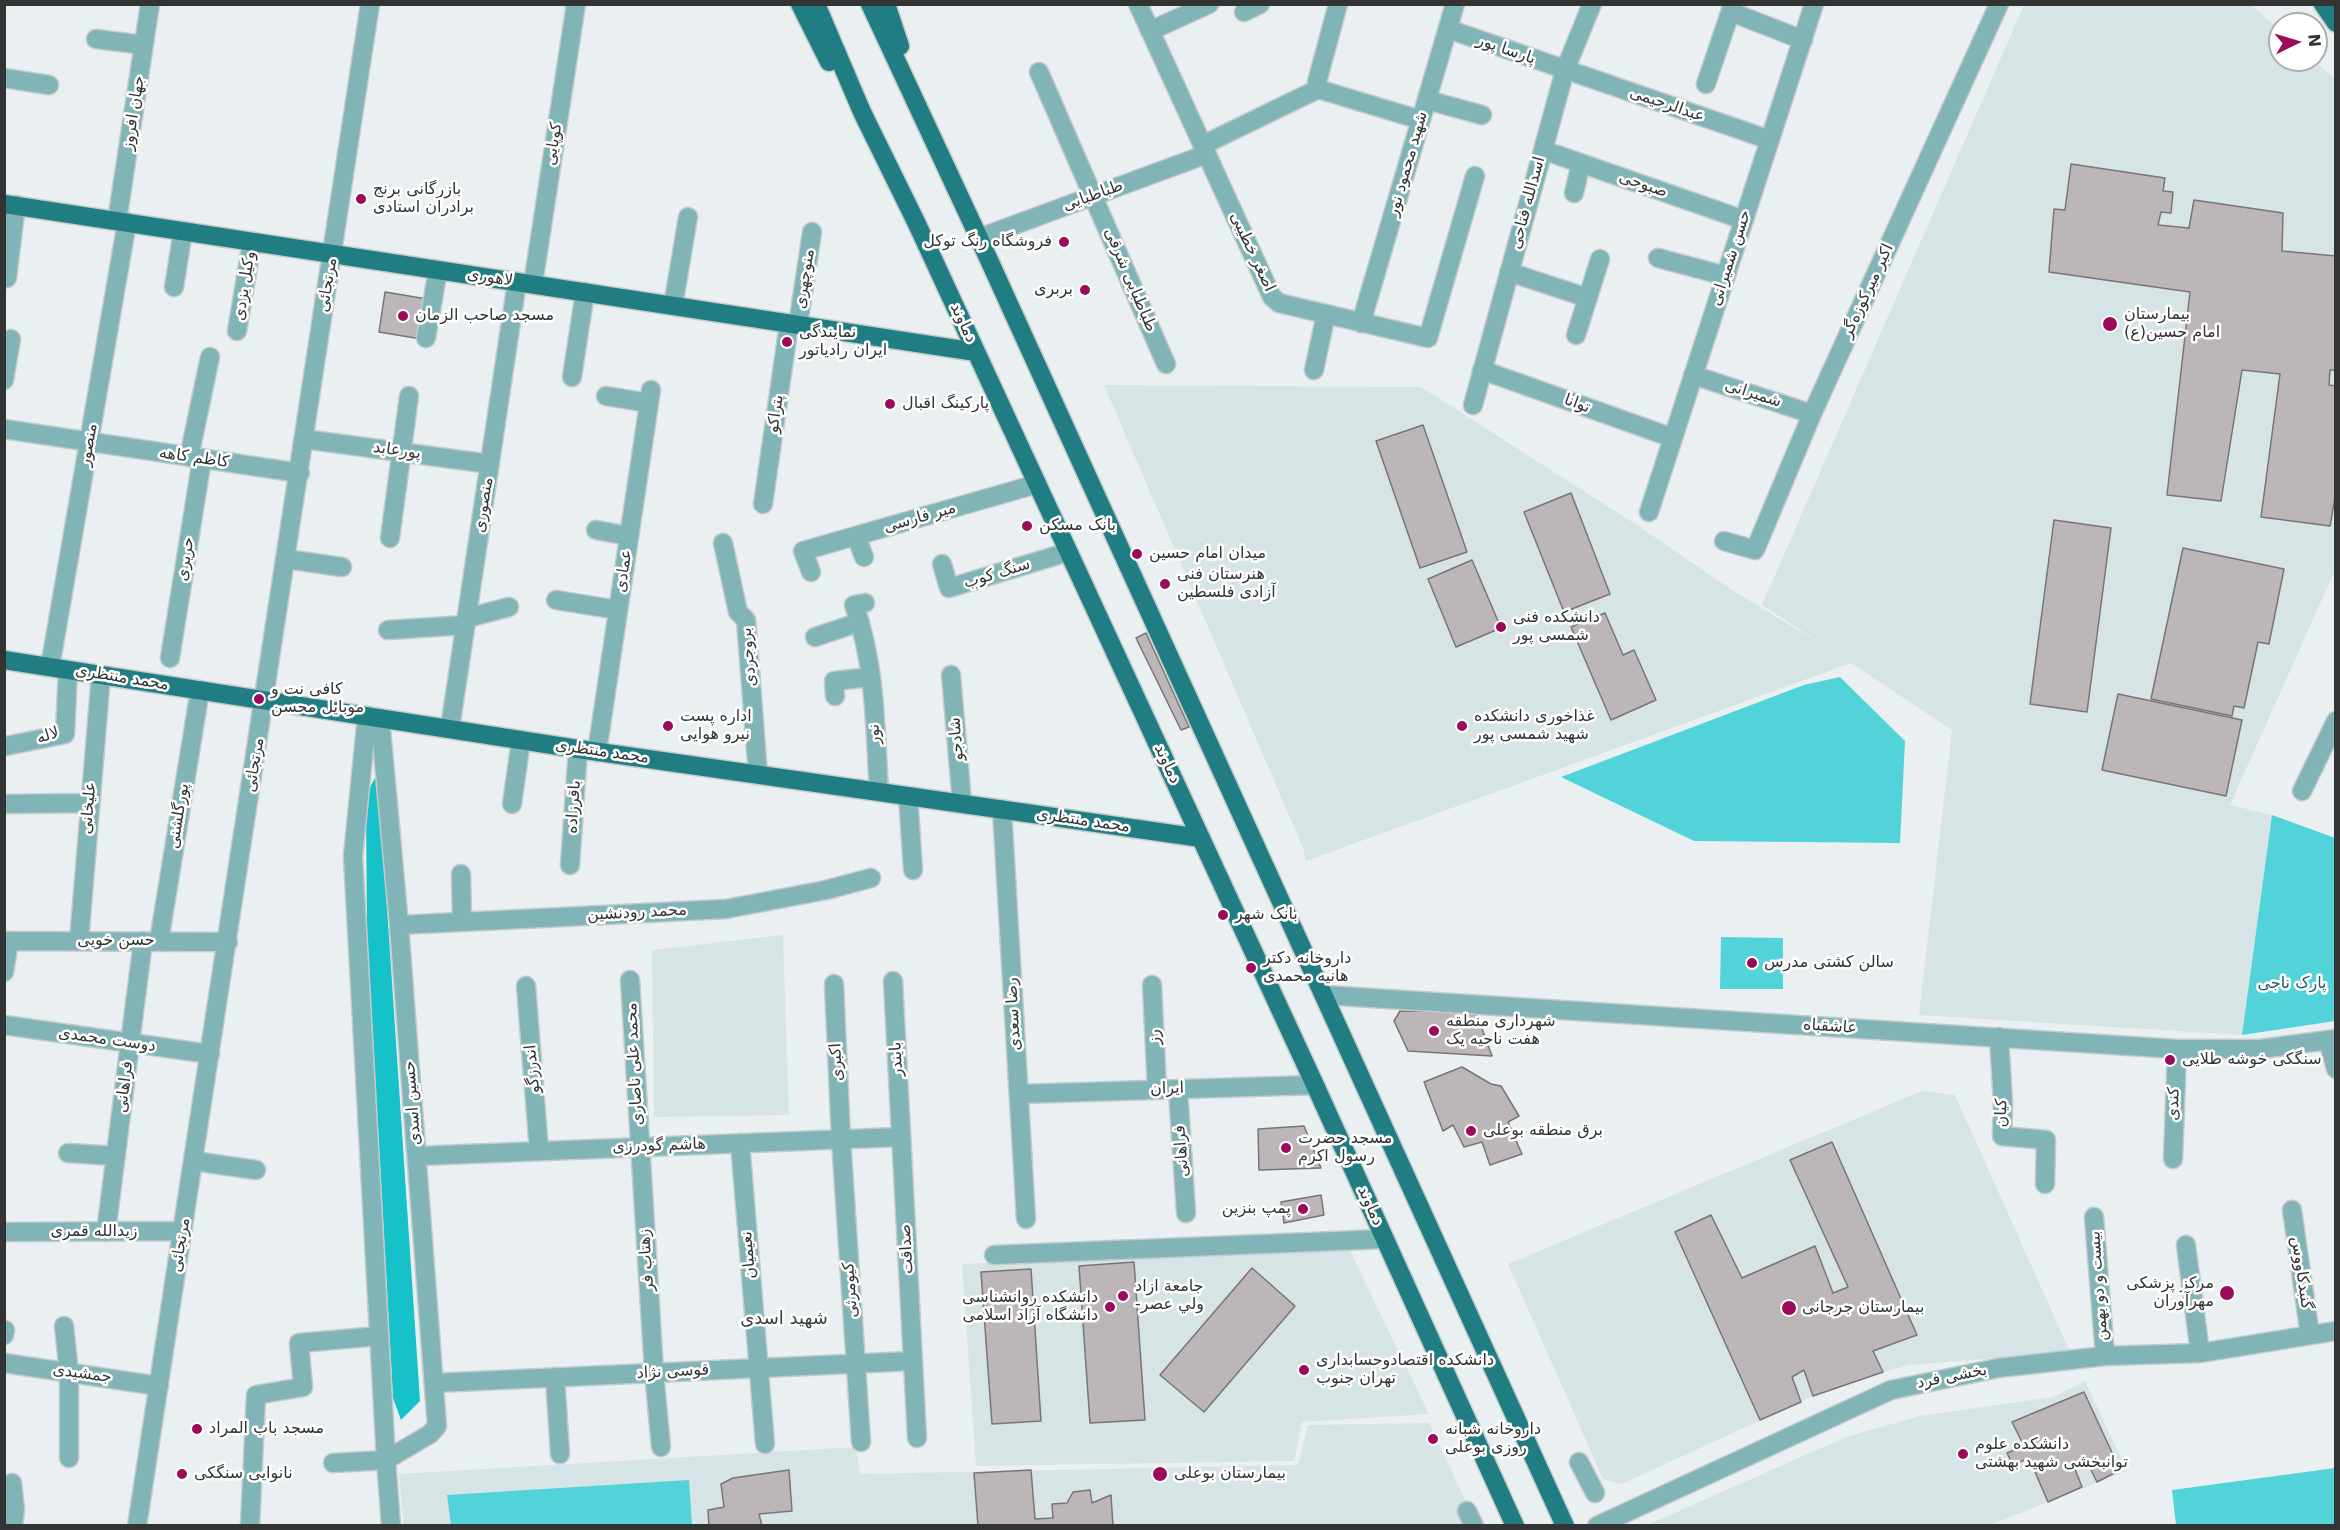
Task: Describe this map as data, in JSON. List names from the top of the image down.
{
  "streets": {
    "main road": ["لاهوری", "دماوند", "محمد منتظری"],
    "street": [
      "پارسا پور",
      "عبدالرحیمی",
      "جهان افروز",
      "کوپایی",
      "شهید محمود نور",
      "صبوحی",
      "طباطبایی",
      "اسدالله فتاحی",
      "اصغر خطیبی",
      "حسن شمیرانی",
      "منوچهری",
      "طباطبایی شرقی",
      "مرتجائی",
      "وکیل یزدی",
      "اکبر میرکوزه‌گر",
      "شمیرانی",
      "توانا",
      "پتراکو",
      "منصور",
      "پورعابد",
      "کاظم کاهه",
      "منصوری",
      "میر فارسی",
      "حریری",
      "عمادی",
      "سنگ کوب",
      "بروجردی",
      "نور",
      "لاله",
      "شادجو",
      "باقرزاده",
      "علیخانی",
      "پورگلشنی",
      "محمد رودنشین",
      "حسن خویی",
      "رضا سعدی",
      "عاشقباه",
      "رز",
      "دوست محمدی",
      "بایندر",
      "اکبری",
      "محمد علی ناصاری",
      "اندرزگو",
      "فراهانی",
      "ایران",
      "حسین اسدی",
      "کندی",
      "کیان",
      "هاشم گودرزی",
      "زیدالله قمری",
      "صداقت",
      "نعیمیان",
      "زهتاب فر",
      "گنبدکاووس",
      "بیست و دو بهمن",
      "کیومرثی",
      "قوسی نژاد",
      "جمشیدی",
      "بخشی فرد"
    ]
  },
  "crossings": [
    ["پارسا پور", "عبدالرحیمی"],
    ["پارسا پور", "شهید محمود نور"],
    ["پارسا پور", "اسدالله فتاحی"],
    ["عبدالرحیمی", "اسدالله فتاحی"],
    ["عبدالرحیمی", "حسن شمیرانی"],
    ["جهان افروز", "لاهوری"],
    ["جهان افروز", "منصور"],
    ["کوپایی", "لاهوری"],
    ["کوپایی", "منصوری"],
    ["شهید محمود نور", "اصغر خطیبی"],
    ["صبوحی", "اسدالله فتاحی"],
    ["صبوحی", "حسن شمیرانی"],
    ["طباطبایی", "اصغر خطیبی"],
    ["طباطبایی", "طباطبایی شرقی"],
    ["اسدالله فتاحی", "توانا"],
    ["حسن شمیرانی", "شمیرانی"],
    ["حسن شمیرانی", "توانا"],
    ["لاهوری", "منوچهری"],
    ["لاهوری", "مرتجائی"],
    ["لاهوری", "وکیل یزدی"],
    ["لاهوری", "دماوند"],
    ["لاهوری", "پتراکو"],
    ["لاهوری", "منصور"],
    ["لاهوری", "منصوری"],
    ["منوچهری", "پتراکو"],
    ["مرتجائی", "پورعابد"],
    ["مرتجائی", "کاظم کاهه"],
    ["مرتجائی", "محمد منتظری"],
    ["مرتجائی", "حسن خویی"],
    ["مرتجائی", "دوست محمدی"],
    ["مرتجائی", "زیدالله قمری"],
    ["مرتجائی", "جمشیدی"],
    ["اکبر میرکوزه‌گر", "شمیرانی"],
    ["دماوند", "میر فارسی"],
    ["دماوند", "سنگ کوب"],
    ["دماوند", "محمد منتظری"],
    ["دماوند", "ایران"],
    ["منصور", "کاظم کاهه"],
    ["منصور", "محمد منتظری"],
    ["منصور", "لاله"],
    ["پورعابد", "منصوری"],
    ["کاظم کاهه", "حریری"],
    ["منصوری", "محمد منتظری"],
    ["عمادی", "محمد منتظری"],
    ["بروجردی", "محمد منتظری"],
    ["محمد منتظری", "نور"],
    ["محمد منتظری", "لاله"],
    ["محمد منتظری", "شادجو"],
    ["محمد منتظری", "باقرزاده"],
    ["محمد منتظری", "علیخانی"],
    ["محمد منتظری", "پورگلشنی"],
    ["محمد منتظری", "رضا سعدی"],
    ["محمد منتظری", "حسین اسدی"],
    ["علیخانی", "حسن خویی"],
    ["پورگلشنی", "حسن خویی"],
    ["پورگلشنی", "فراهانی"],
    ["محمد رودنشین", "حسین اسدی"],
    ["حسن خویی", "فراهانی"],
    ["رضا سعدی", "ایران"],
    ["عاشقباه", "کندی"],
    ["عاشقباه", "کیان"],
    ["رز", "ایران"],
    ["دوست محمدی", "فراهانی"],
    ["بایندر", "هاشم گودرزی"],
    ["بایندر", "صداقت"],
    ["اکبری", "هاشم گودرزی"],
    ["اکبری", "کیومرثی"],
    ["محمد علی ناصاری", "هاشم گودرزی"],
    ["محمد علی ناصاری", "زهتاب فر"],
    ["اندرزگو", "هاشم گودرزی"],
    ["فراهانی", "ایران"],
    ["فراهانی", "زیدالله قمری"],
    ["حسین اسدی", "هاشم گودرزی"],
    ["حسین اسدی", "قوسی نژاد"],
    ["هاشم گودرزی", "صداقت"],
    ["هاشم گودرزی", "نعیمیان"],
    ["هاشم گودرزی", "زهتاب فر"],
    ["هاشم گودرزی", "کیومرثی"],
    ["صداقت", "قوسی نژاد"],
    ["نعیمیان", "قوسی نژاد"],
    ["زهتاب فر", "قوسی نژاد"],
    ["گنبدکاووس", "بخشی فرد"],
    ["بیست و دو بهمن", "بخشی فرد"],
    ["کیومرثی", "قوسی نژاد"]
  ],
  "districts": ["شهید اسدی"],
  "parks": ["پارک ناجی"],
  "places": [
    "بازرگانی برنج برادران استادی",
    "فروشگاه رنگ توکل",
    "بربری",
    "مسجد صاحب الزمان",
    "بیمارستان امام حسین(ع)",
    "نمایندگی ایران رادیاتور",
    "پارکینگ اقبال",
    "بانک مسکن",
    "میدان امام حسین",
    "هنرستان فنی آزادی فلسطین",
    "دانشکده فنی شمسی پور",
    "کافی نت و موبایل محسن",
    "اداره پست نیرو هوایی",
    "غذاخوری دانشکده شهید شمسی پور",
    "بانک شهر",
    "سالن کشتی مدرس",
    "داروخانه دکتر هانیه محمدی",
    "شهرداری منطقه هفت ناحیه یک",
    "سنگکی خوشه طلایی",
    "برق منطقه بوعلی",
    "مسجد حضرت رسول اکرم",
    "پمپ بنزین",
    "مرکز پزشکی مهرآوران",
    "جامعة ازاد -ولي عصر",
    "دانشکده روانشناسی دانشگاه آزاد اسلامی",
    "بیمارستان جرجانی",
    "دانشکده اقتصادوحسابداری تهران جنوب",
    "مسجد باب المراد",
    "داروخانه شبانه روزی بوعلی",
    "دانشکده علوم توانبخشی شهید بهشتی",
    "نانوایی سنگکی",
    "بیمارستان بوعلی"
  ],
  "north": "right"
}
